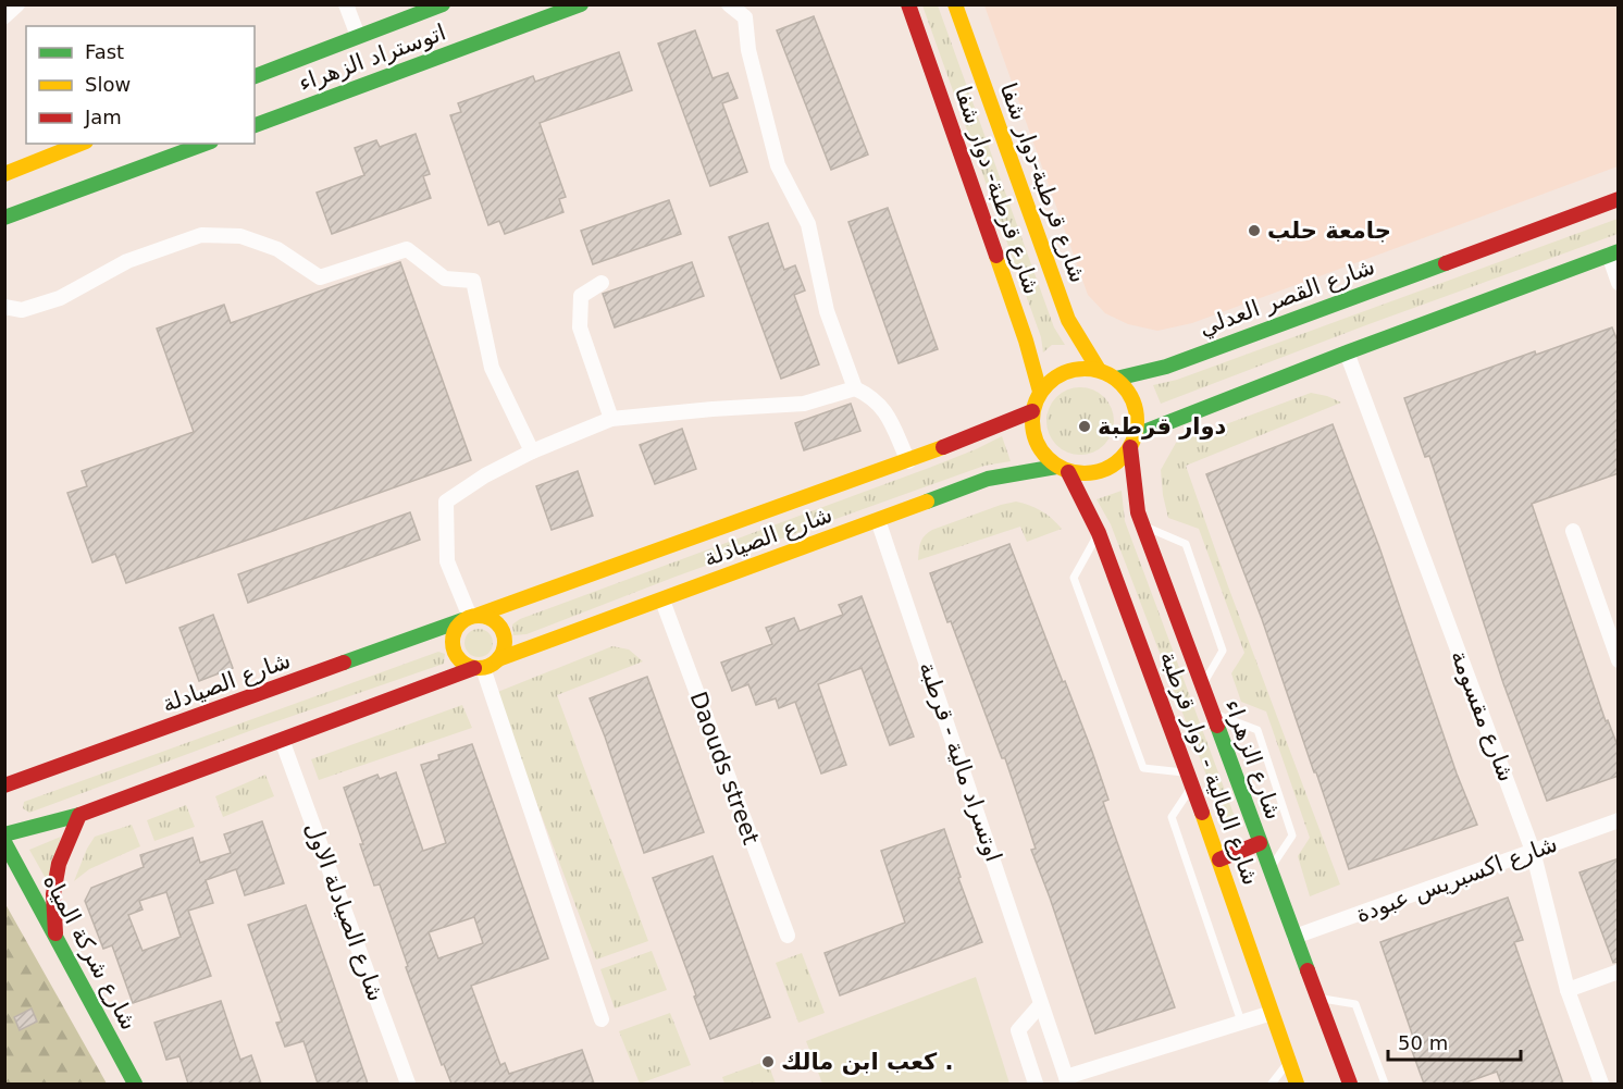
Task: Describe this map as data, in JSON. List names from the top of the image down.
{
  "streets": {
    "street": [
      "اتوستراد الزهراء",
      "شارع قرطبة-دوار شفا",
      "شارع قرطبة- دوار شفا",
      "شارع القصر العدلي",
      "شارع الصيادلة",
      "شارع مقسومة",
      "شارع الزهراء",
      "اوتسراد مالية - قرطبة",
      "Daouds street",
      "شارع المالية - دوار قرطبة",
      "شارع اكسبريس عبودة",
      "شارع الصيادلة الاول",
      "شارع شركة المياه"
    ]
  },
  "crossings": [
    ["شارع قرطبة-دوار شفا", "شارع قرطبة- دوار شفا"],
    ["شارع قرطبة-دوار شفا", "شارع القصر العدلي"],
    ["شارع قرطبة-دوار شفا", "شارع الصيادلة"],
    ["شارع قرطبة-دوار شفا", "شارع الزهراء"],
    ["شارع قرطبة-دوار شفا", "شارع المالية - دوار قرطبة"],
    ["شارع قرطبة- دوار شفا", "شارع القصر العدلي"],
    ["شارع قرطبة- دوار شفا", "شارع الصيادلة"],
    ["شارع قرطبة- دوار شفا", "شارع الزهراء"],
    ["شارع قرطبة- دوار شفا", "شارع المالية - دوار قرطبة"],
    ["شارع القصر العدلي", "شارع الصيادلة"],
    ["شارع القصر العدلي", "شارع الزهراء"],
    ["شارع القصر العدلي", "شارع المالية - دوار قرطبة"],
    ["شارع الصيادلة", "شارع الزهراء"],
    ["شارع الصيادلة", "اوتسراد مالية - قرطبة"],
    ["شارع الصيادلة", "Daouds street"],
    ["شارع الصيادلة", "شارع المالية - دوار قرطبة"],
    ["شارع مقسومة", "شارع اكسبريس عبودة"],
    ["شارع الزهراء", "شارع المالية - دوار قرطبة"],
    ["شارع الزهراء", "شارع اكسبريس عبودة"]
  ],
  "places": ["جامعة حلب", "دوار قرطبة", "كعب ابن مالك ."],
  "legend": ["Fast", "Slow", "Jam"],
  "scale_bar": "50 m"
}
